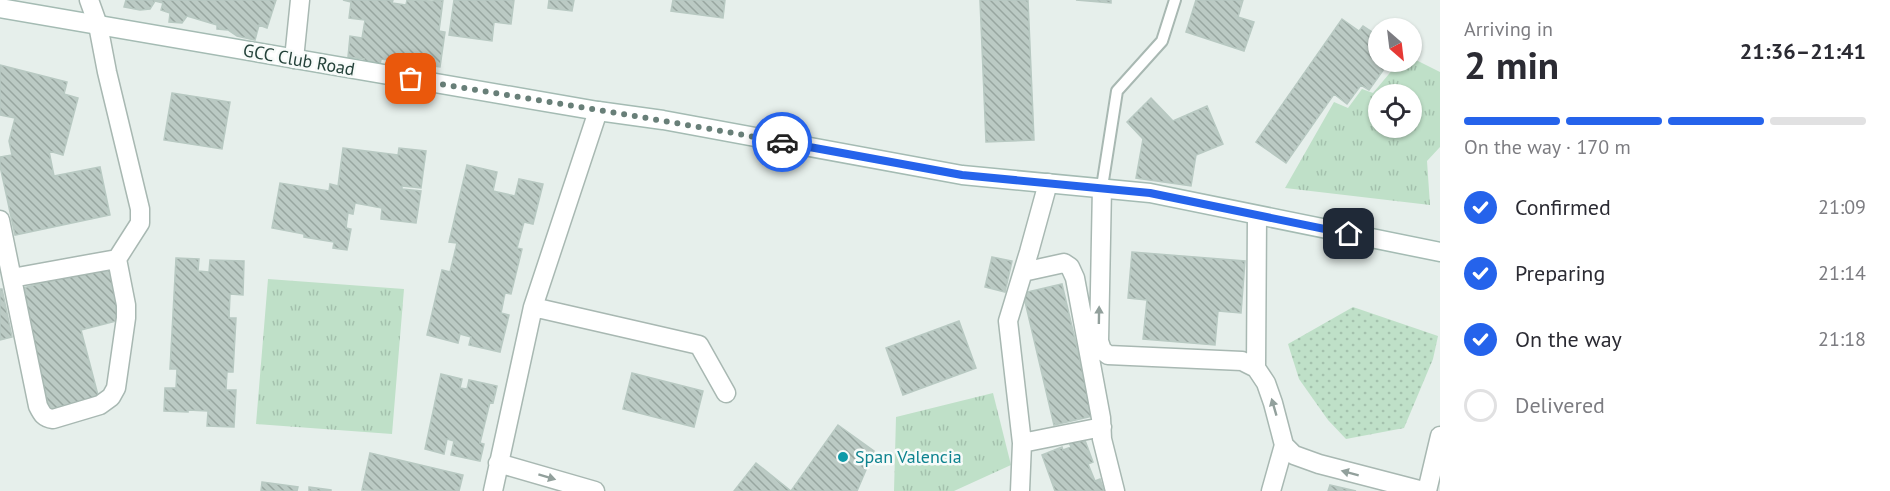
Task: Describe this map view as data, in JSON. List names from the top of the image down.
{
  "streets": {
    "street": ["GCC Club Road"]
  },
  "places": ["Span Valencia"],
  "north": "bottom right",
  "page": {
    "heading": ["2 min", "Arriving in", "21:36–21:41"],
    "bar": "On the way · 170 m",
    "list": [
      ["Confirmed", "21:09"],
      ["Preparing", "21:14"],
      ["On the way", "21:18"],
      "Delivered"
    ]
  }
}
